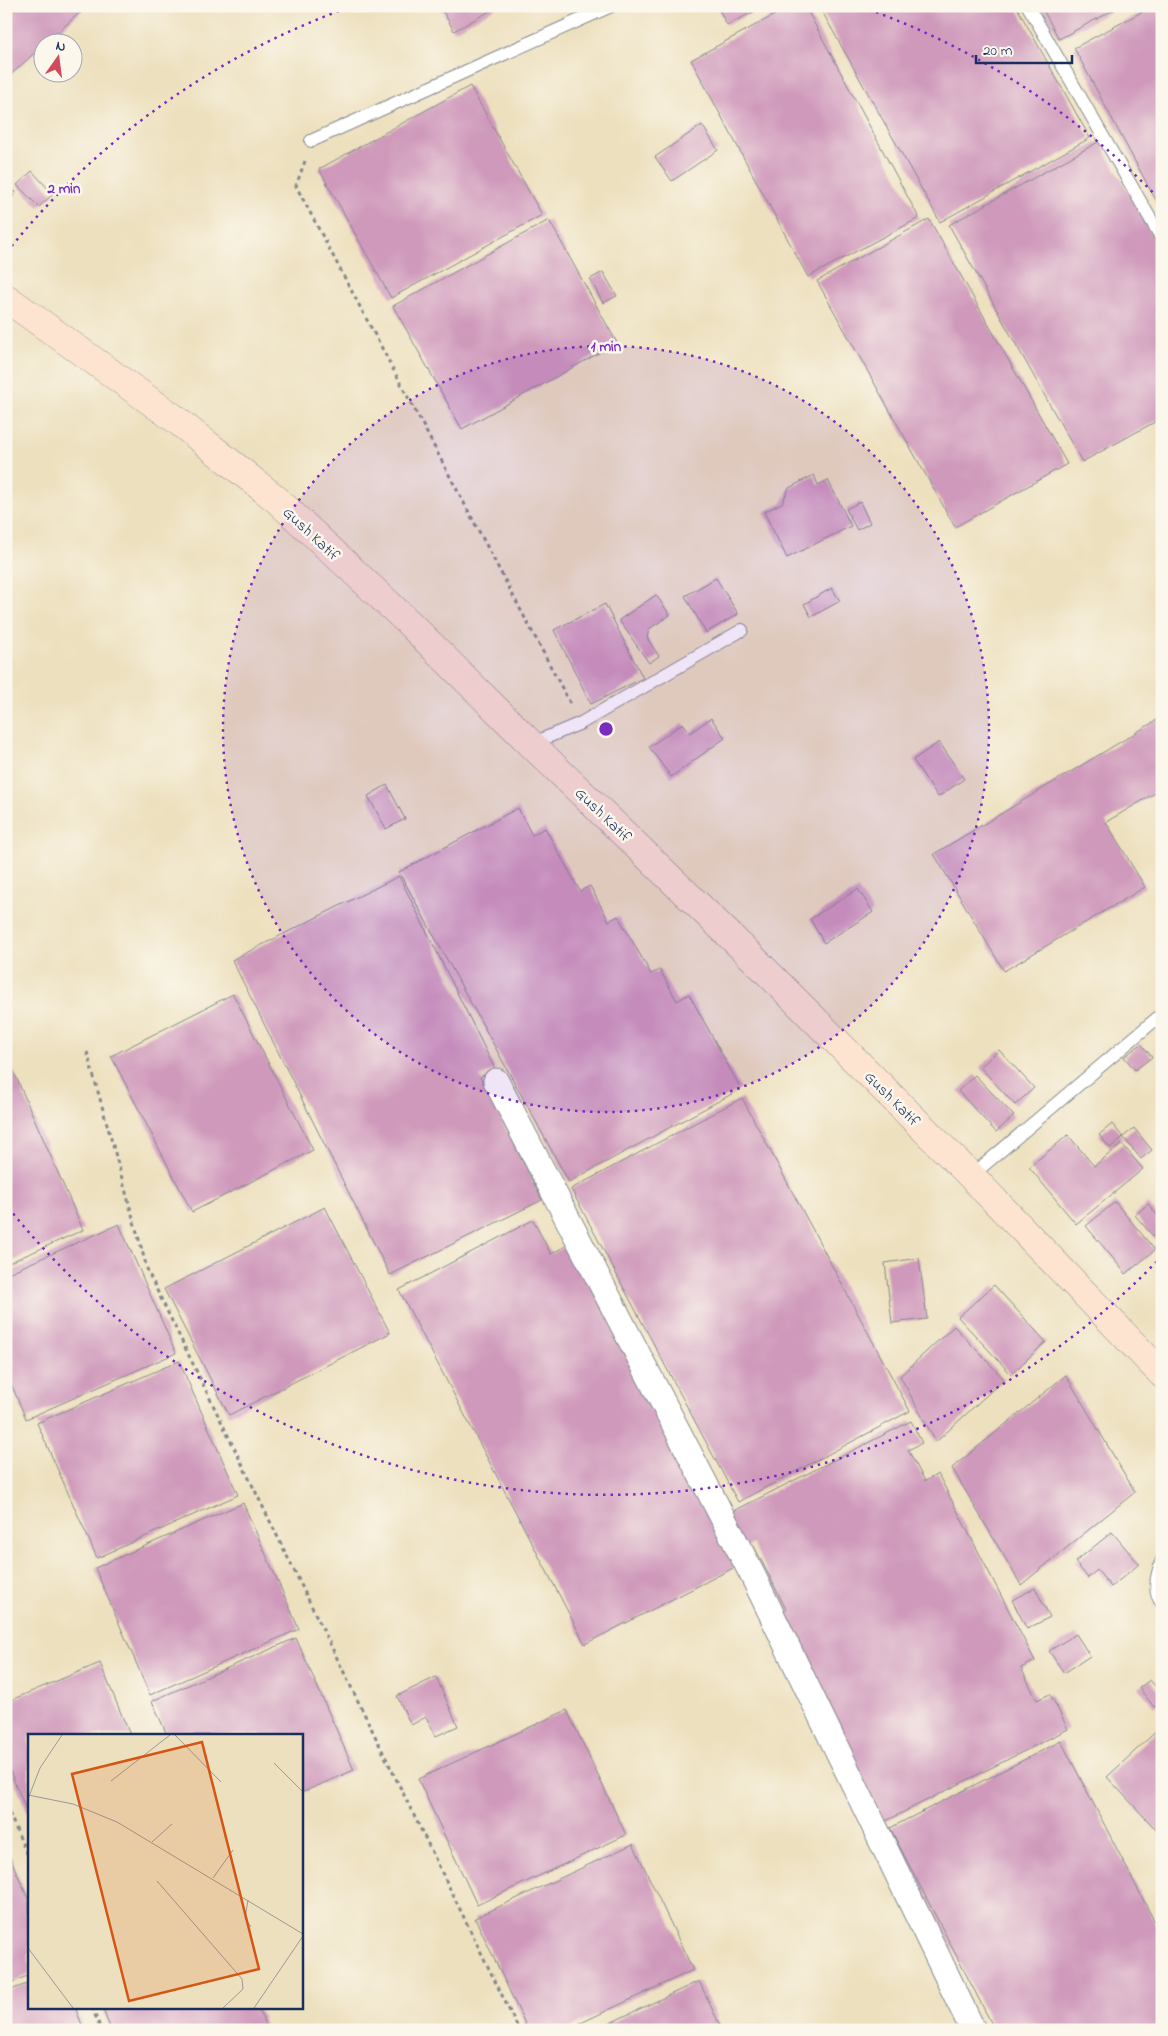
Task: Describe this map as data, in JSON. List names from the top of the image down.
{
  "streets": {
    "main road": ["Gush Katif"]
  },
  "scale_bar": "20 m",
  "north": "top",
  "rings": ["2 min", "1 min"]
}
